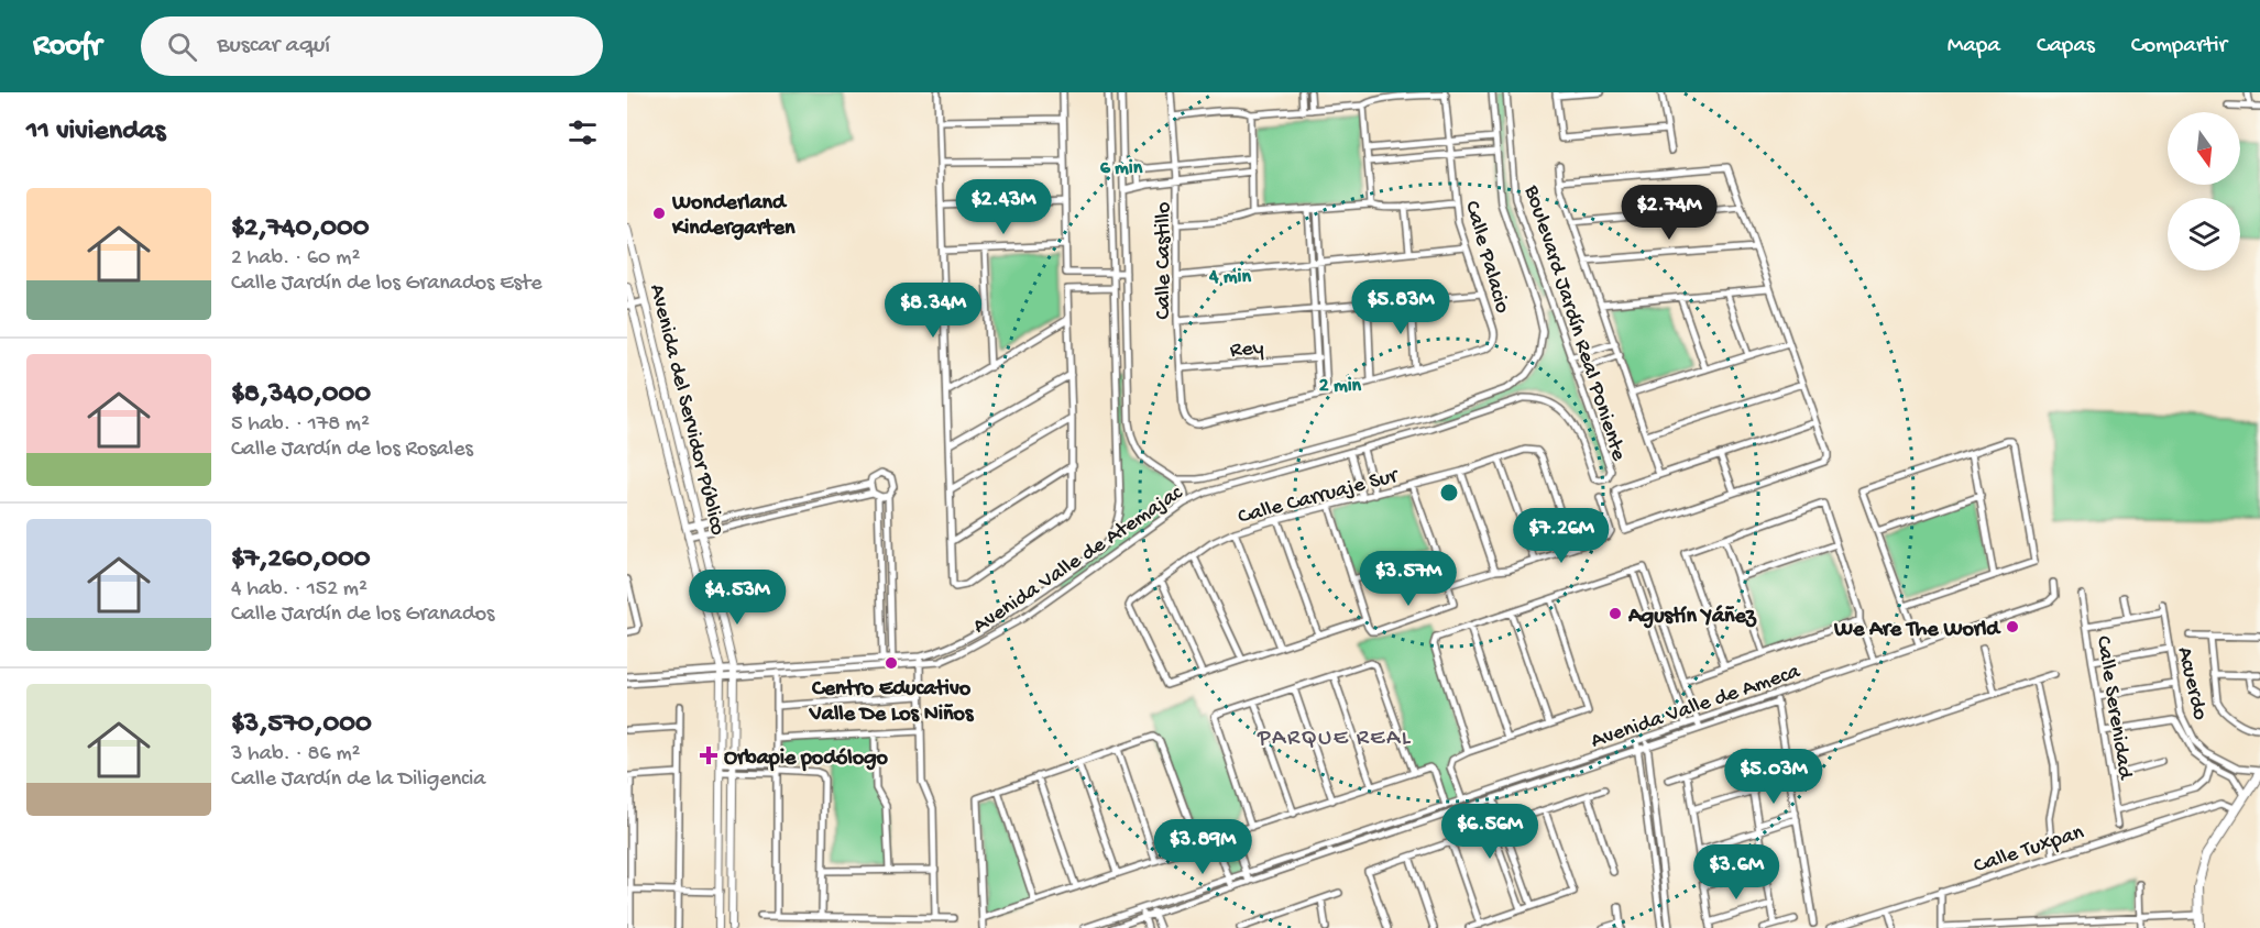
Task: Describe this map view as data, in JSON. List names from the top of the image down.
{
  "streets": {
    "street": [
      "Calle Palacio",
      "Calle Castillo",
      "Boulevard Jardín Real Poniente",
      "Rey",
      "Avenida del Servidor Público",
      "Calle Carruaje Sur",
      "Avenida Valle de Atemajac",
      "Acuerdo",
      "Avenida Valle de Ameca",
      "Calle Serenidad",
      "Calle Tuxpan"
    ]
  },
  "crossings": [
    ["Calle Castillo", "Rey"],
    ["Boulevard Jardín Real Poniente", "Avenida Valle de Atemajac"],
    ["Avenida del Servidor Público", "Avenida Valle de Atemajac"]
  ],
  "districts": ["PARQUE REAL"],
  "places": {
    "other": [
      "Wonderland Kindergarten",
      "Agustín Yáñez",
      "We Are The World",
      "Centro Educativo Valle De Los Niños"
    ],
    "health": ["Orbapie podólogo"]
  },
  "north": "bottom",
  "page": {
    "header": "Roofr",
    "search": "Buscar aquí",
    "nav": ["Mapa", "Capas", "Compartir"],
    "heading": "11 viviendas",
    "list": [
      {
        "name": "$2,740,000",
        "note": "2 hab. · 60 m² · Calle Jardín de los Granados Este"
      },
      {
        "name": "$8,340,000",
        "note": "5 hab. · 178 m² · Calle Jardín de los Rosales"
      },
      {
        "name": "$7,260,000",
        "note": "4 hab. · 152 m² · Calle Jardín de los Granados"
      },
      {
        "name": "$3,570,000",
        "note": "3 hab. · 86 m² · Calle Jardín de la Diligencia"
      }
    ],
    "price": [
      "$2.43M",
      "$2.74M",
      "$5.83M",
      "$8.34M",
      "$7.26M",
      "$3.57M",
      "$4.53M",
      "$5.03M",
      "$6.56M",
      "$3.89M",
      "$3.6M"
    ]
  },
  "rings": ["6 min", "4 min", "2 min"]
}
